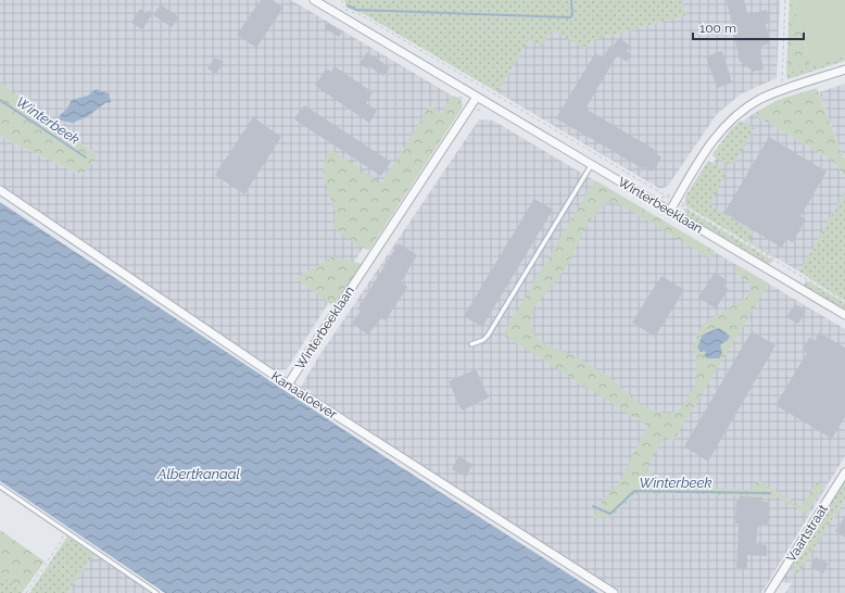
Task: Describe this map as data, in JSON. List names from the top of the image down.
{
  "streets": {
    "street": ["Winterbeeklaan", "Kanaaloever", "Vaartstraat"]
  },
  "crossings": [
    ["Winterbeeklaan", "Kanaaloever"]
  ],
  "water": ["Winterbeek", "Albertkanaal"],
  "scale_bar": "100 m"
}
